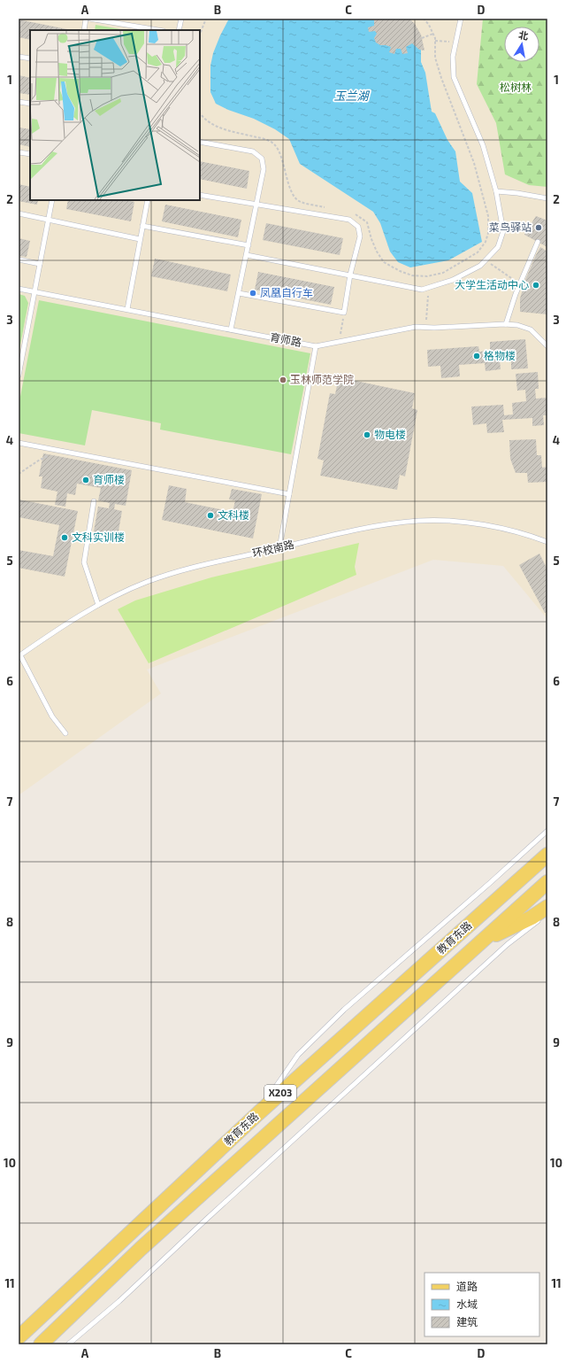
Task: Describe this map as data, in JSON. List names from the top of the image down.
{
  "streets": {
    "main road": ["教育东路", "X203"],
    "lane": ["育师路", "环校南路"]
  },
  "water": ["玉兰湖"],
  "parks": ["松树林"],
  "places": [
    "菜鸟驿站",
    "大学生活动中心",
    "凤凰自行车",
    "格物楼",
    "玉林师范学院",
    "物电楼",
    "育师楼",
    "文科楼",
    "文科实训楼"
  ],
  "legend": ["道路", "水域", "建筑"],
  "north": "top",
  "grid": {
    "columns": [
      "A",
      "B",
      "C",
      "D"
    ],
    "rows": [
      "1",
      "2",
      "3",
      "4",
      "5",
      "6",
      "7",
      "8",
      "9",
      "10",
      "11"
    ]
  }
}
